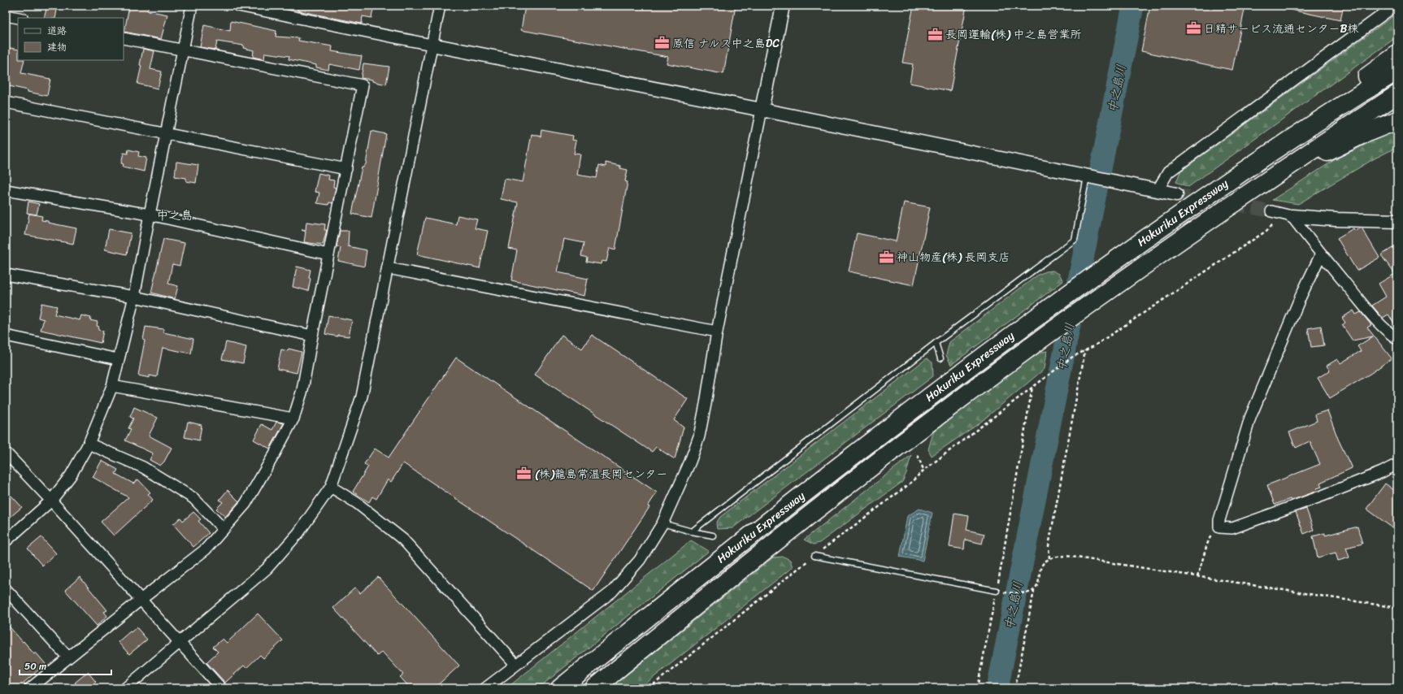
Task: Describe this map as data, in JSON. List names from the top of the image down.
{
  "streets": {
    "highway": ["Hokuriku Expressway"]
  },
  "districts": ["中之島"],
  "water": ["中之島川"],
  "places": {
    "office": [
      "日精サービス流通センターB棟",
      "長岡運輸(株) 中之島営業所",
      "原信 ナルス中之島DC",
      "神山物産(株) 長岡支店",
      "(株)籠島常温長岡センター"
    ]
  },
  "legend": ["道路", "建物"],
  "scale_bar": "50 m"
}
